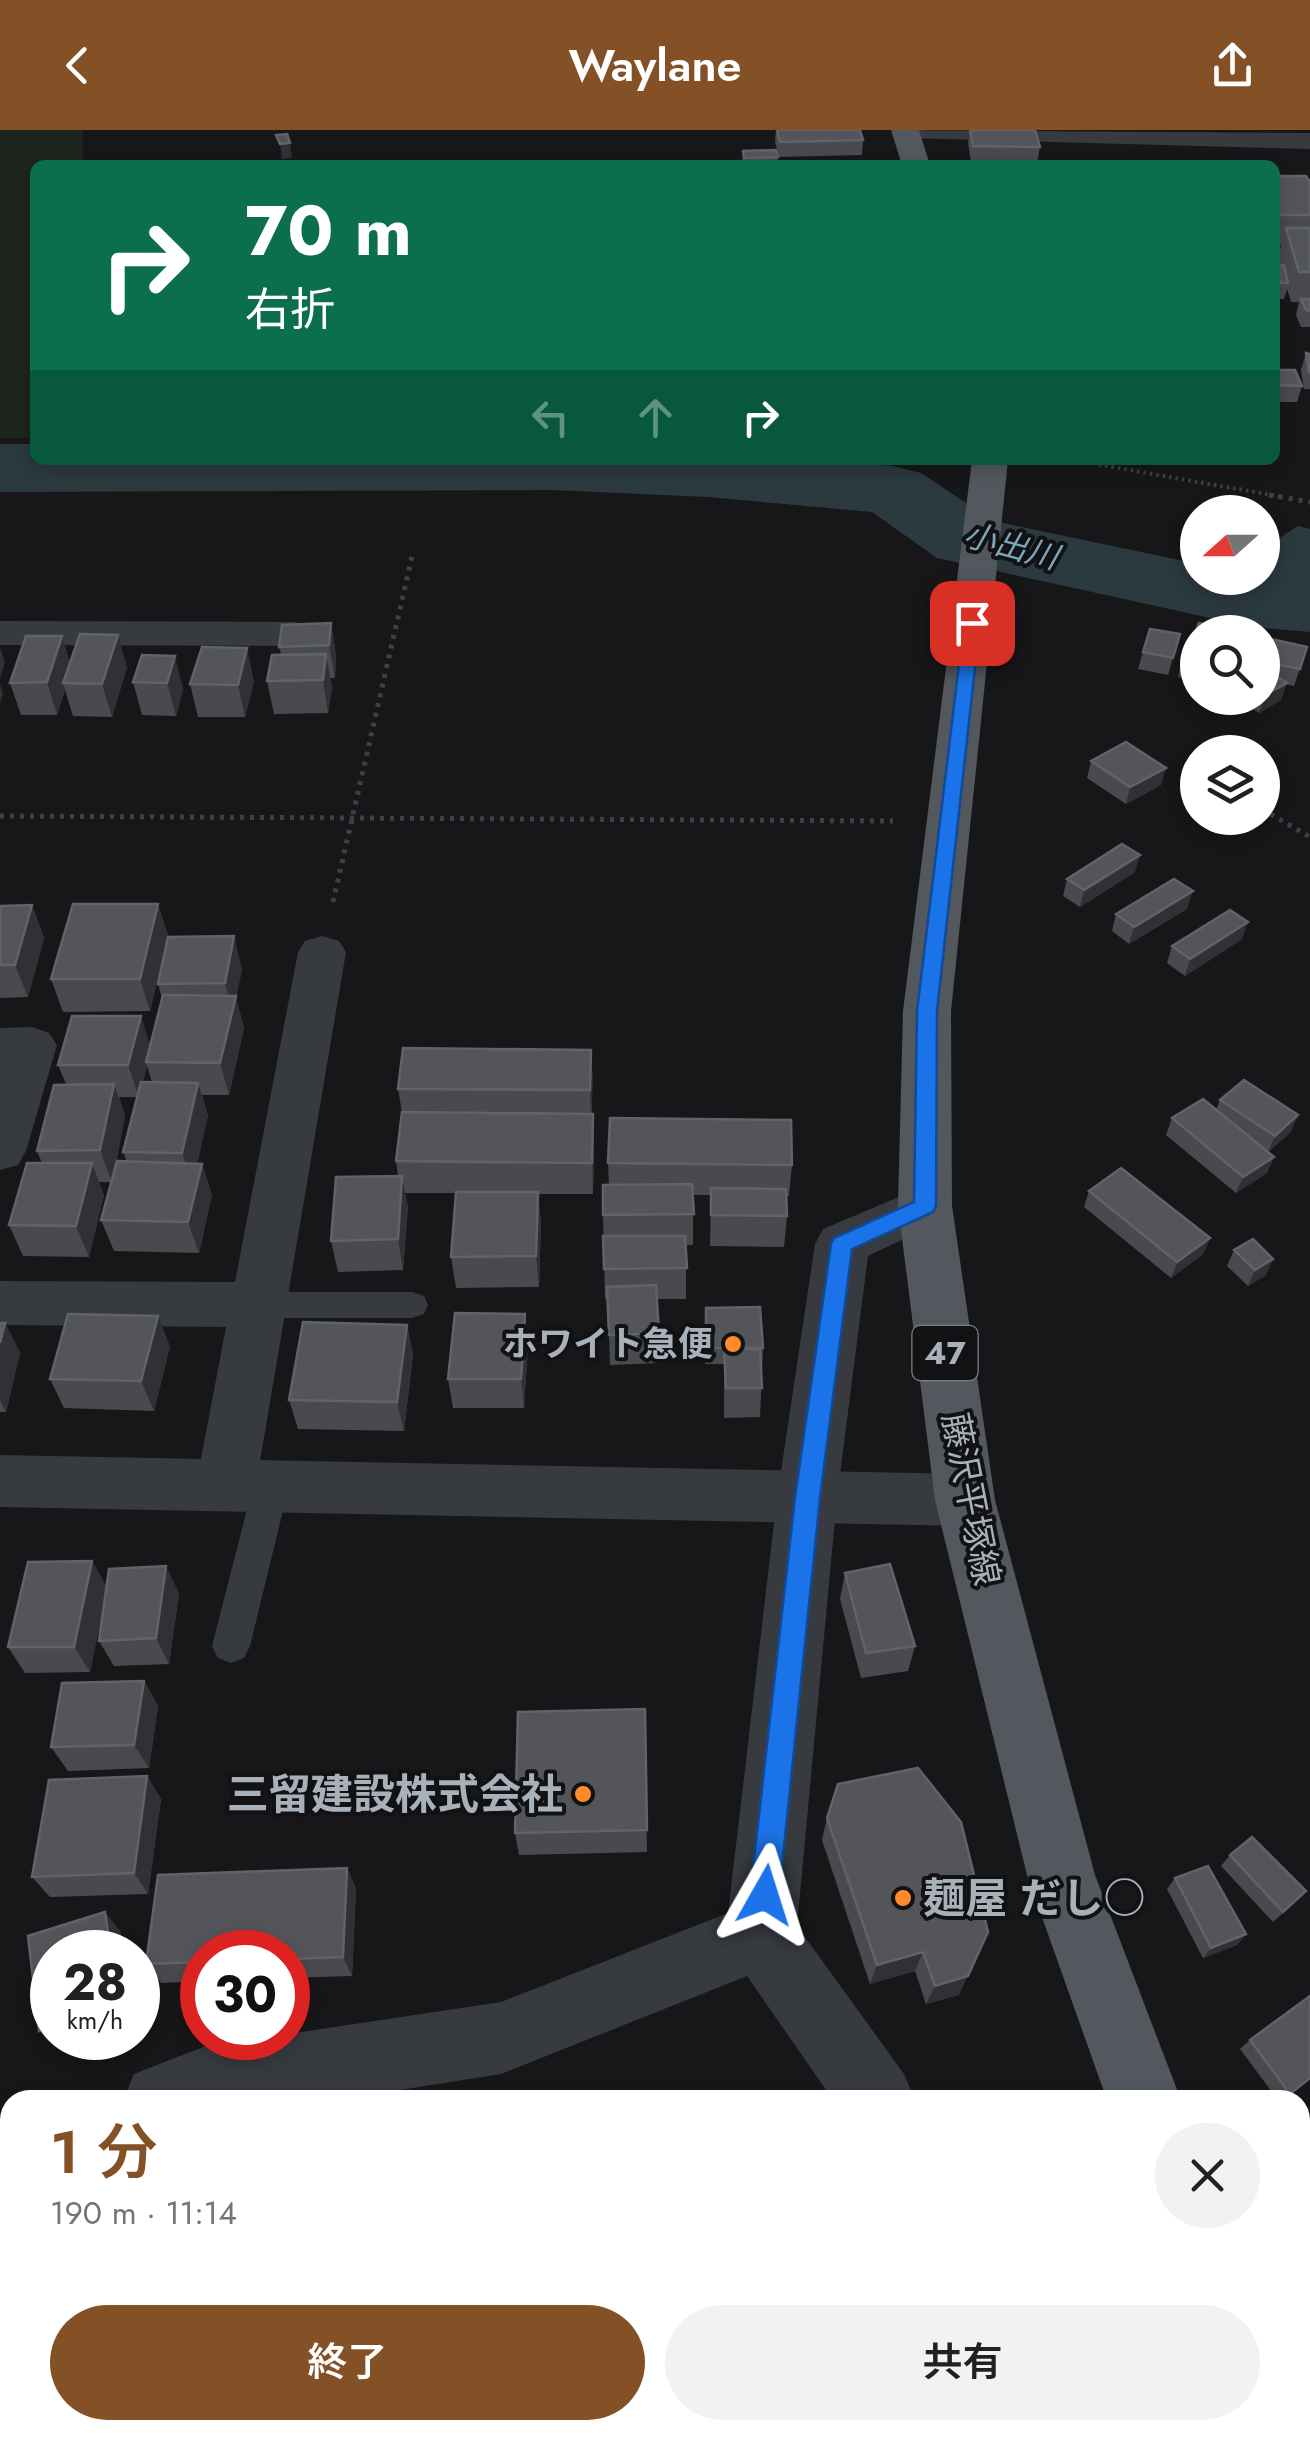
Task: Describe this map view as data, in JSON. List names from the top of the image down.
{
  "streets": {
    "main road": ["47", "藤沢平塚線"]
  },
  "water": ["小出川"],
  "places": ["ホワイト急便", "三留建設株式会社", "麺屋 だし○"],
  "north": "left",
  "page": {
    "header": "Waylane",
    "turn": ["70 m", "右折"],
    "speed": "28 km/h",
    "limit": "30",
    "heading": ["1 分", "190 m · 11:14"],
    "buttons": ["終了", "共有"]
  }
}
